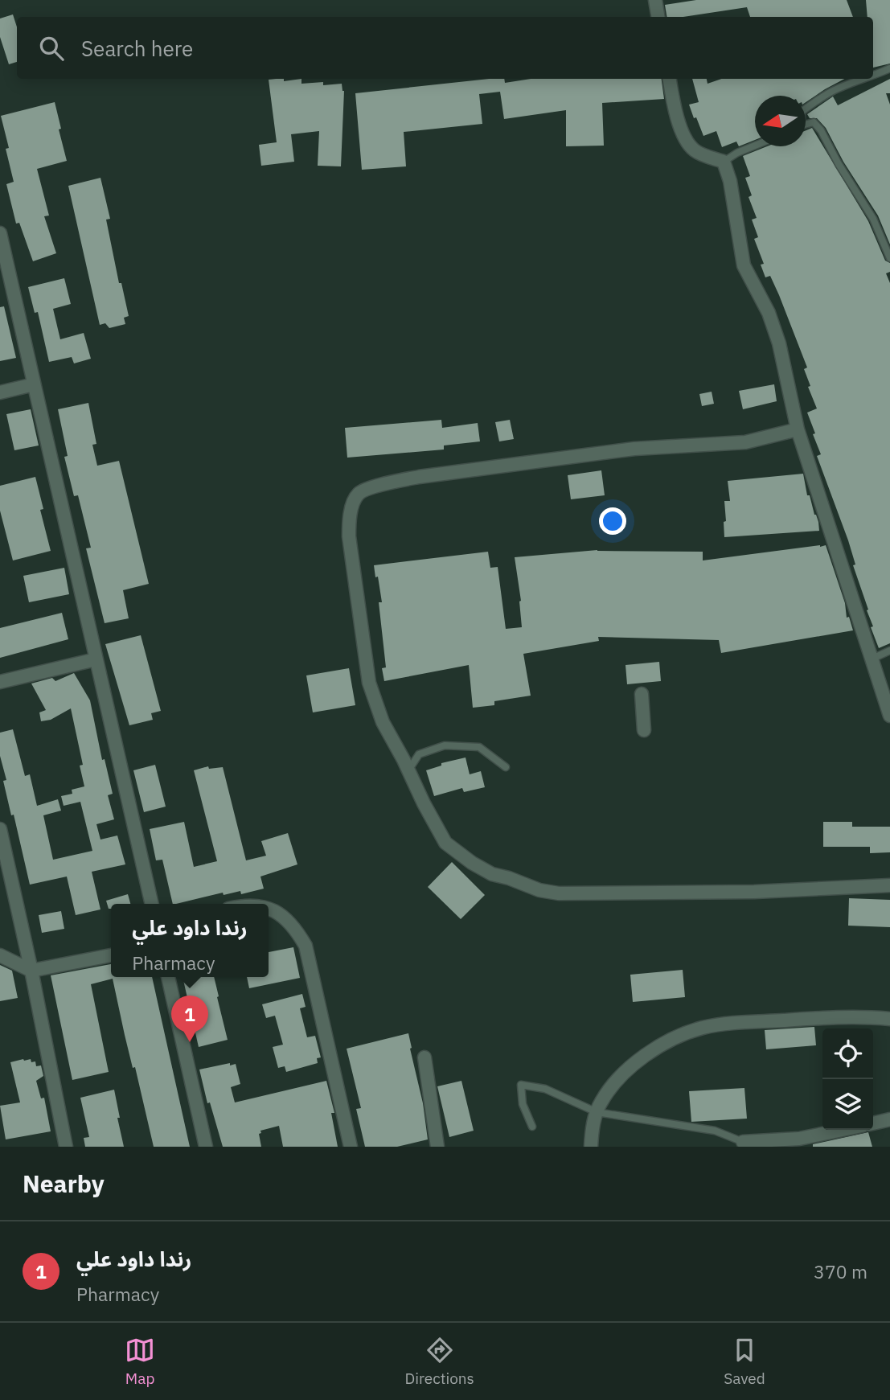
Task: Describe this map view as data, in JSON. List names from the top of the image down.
{
  "north": "left",
  "page": {
    "search": "Search here",
    "popup": ["رندا داود علي", "Pharmacy"],
    "pins": "1",
    "heading": "Nearby",
    "list": [
      {
        "mark": "1",
        "name": "رندا داود علي",
        "note": "Pharmacy",
        "value": "370 m"
      }
    ],
    "nav": ["Map", "Directions", "Saved"]
  }
}
